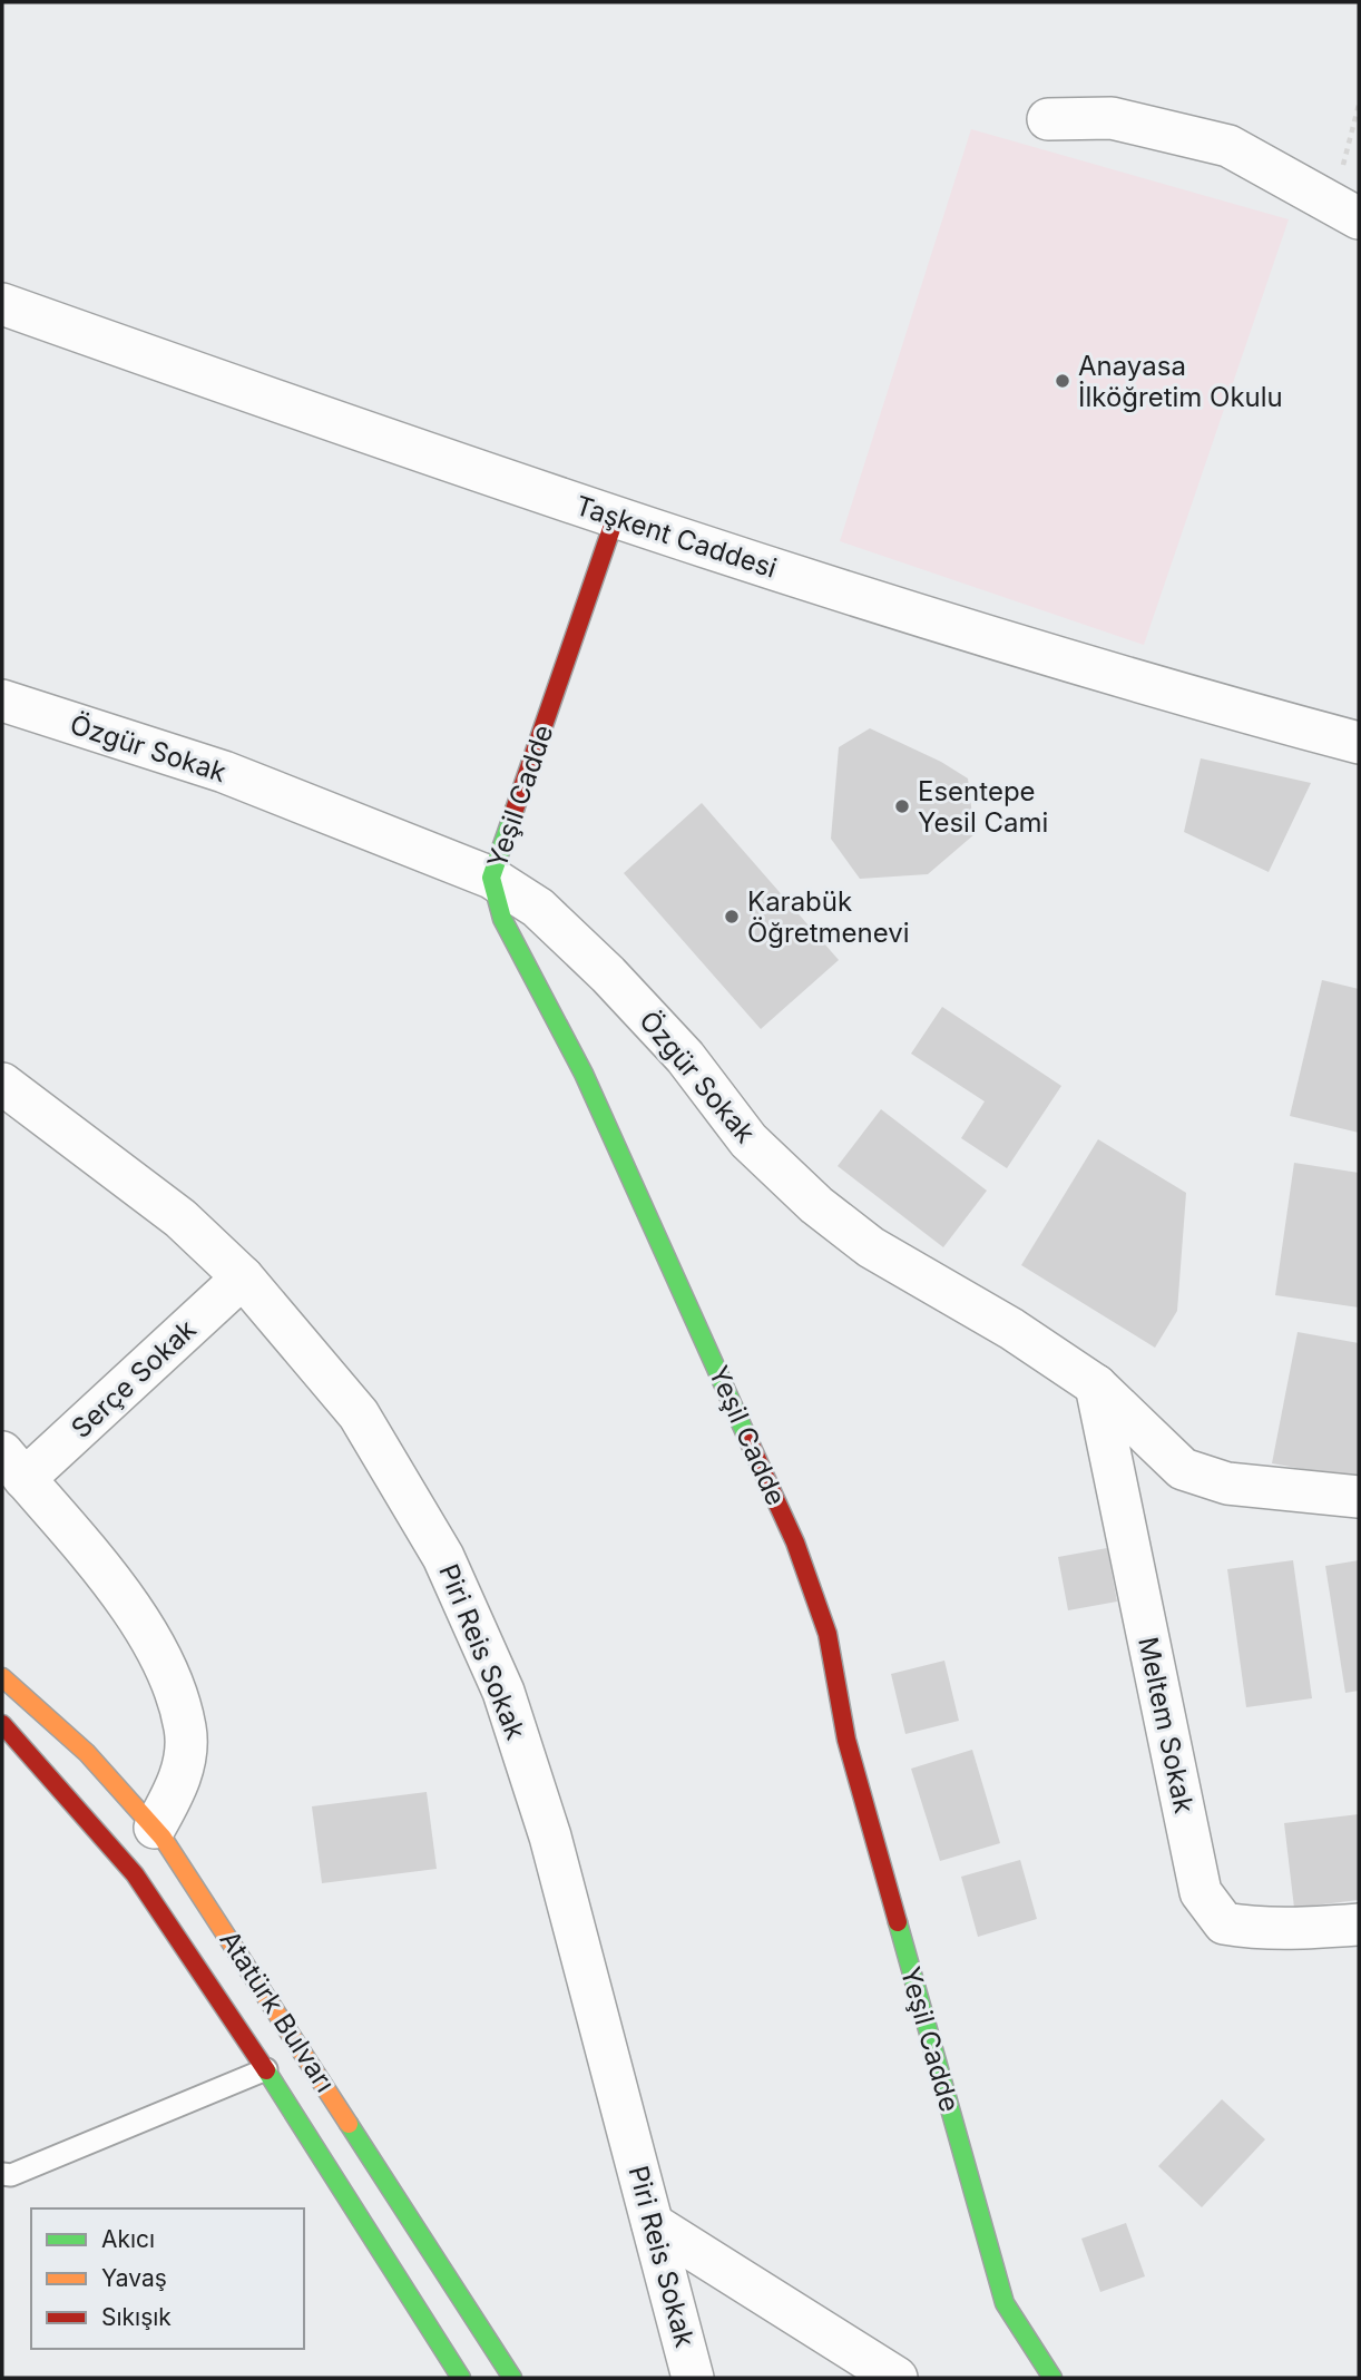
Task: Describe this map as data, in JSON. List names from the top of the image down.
{
  "streets": {
    "street": [
      "Taşkent Caddesi",
      "Özgür Sokak",
      "Yeşil Cadde",
      "Serçe Sokak",
      "Piri Reis Sokak",
      "Meltem Sokak",
      "Atatürk Bulvarı"
    ]
  },
  "crossings": [
    ["Taşkent Caddesi", "Yeşil Cadde"],
    ["Özgür Sokak", "Yeşil Cadde"],
    ["Özgür Sokak", "Meltem Sokak"],
    ["Serçe Sokak", "Piri Reis Sokak"]
  ],
  "places": ["Anayasa İlköğretim Okulu", "Esentepe Yesil Cami", "Karabük Öğretmenevi"],
  "legend": ["Akıcı", "Yavaş", "Sıkışık"]
}
